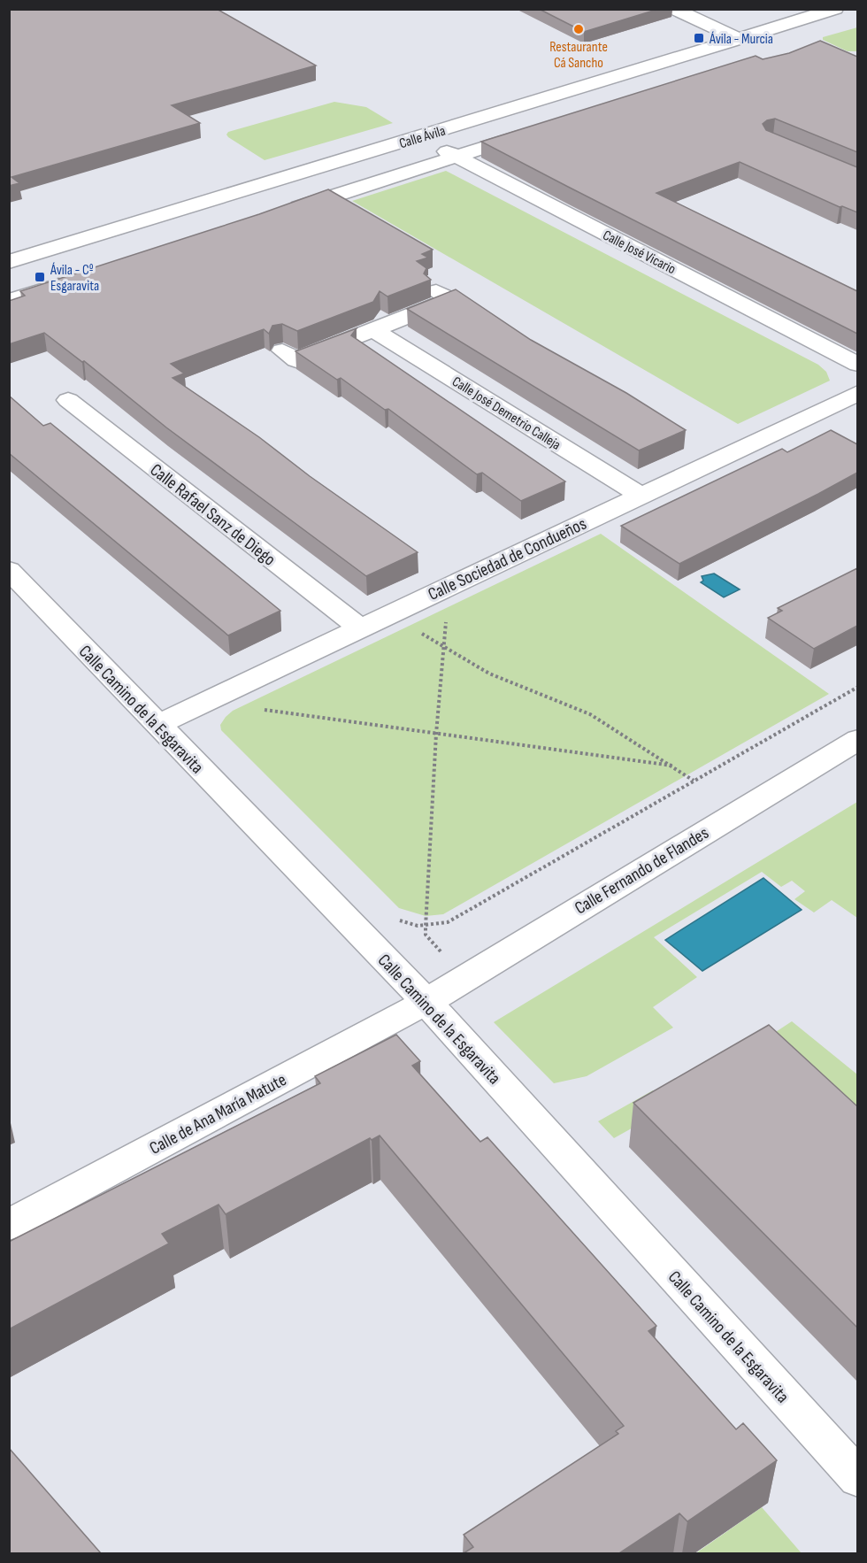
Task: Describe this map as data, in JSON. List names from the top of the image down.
{
  "streets": {
    "street": [
      "Calle Ávila",
      "Calle José Vicario",
      "Calle José Demetrio Calleja",
      "Calle Rafael Sanz de Diego",
      "Calle Sociedad de Condueños",
      "Calle Camino de la Esgaravita",
      "Calle Fernando de Flandes",
      "Calle de Ana María Matute"
    ]
  },
  "crossings": [
    ["Calle Ávila", "Calle José Vicario"],
    ["Calle José Demetrio Calleja", "Calle Sociedad de Condueños"],
    ["Calle Rafael Sanz de Diego", "Calle Sociedad de Condueños"],
    ["Calle Sociedad de Condueños", "Calle Camino de la Esgaravita"],
    ["Calle Camino de la Esgaravita", "Calle Fernando de Flandes"],
    ["Calle Camino de la Esgaravita", "Calle de Ana María Matute"],
    ["Calle Fernando de Flandes", "Calle de Ana María Matute"]
  ],
  "places": {
    "other": ["Restaurante Cá Sancho"],
    "transit": ["Ávila - Murcia", "Ávila - Cº Esgaravita"]
  }
}
